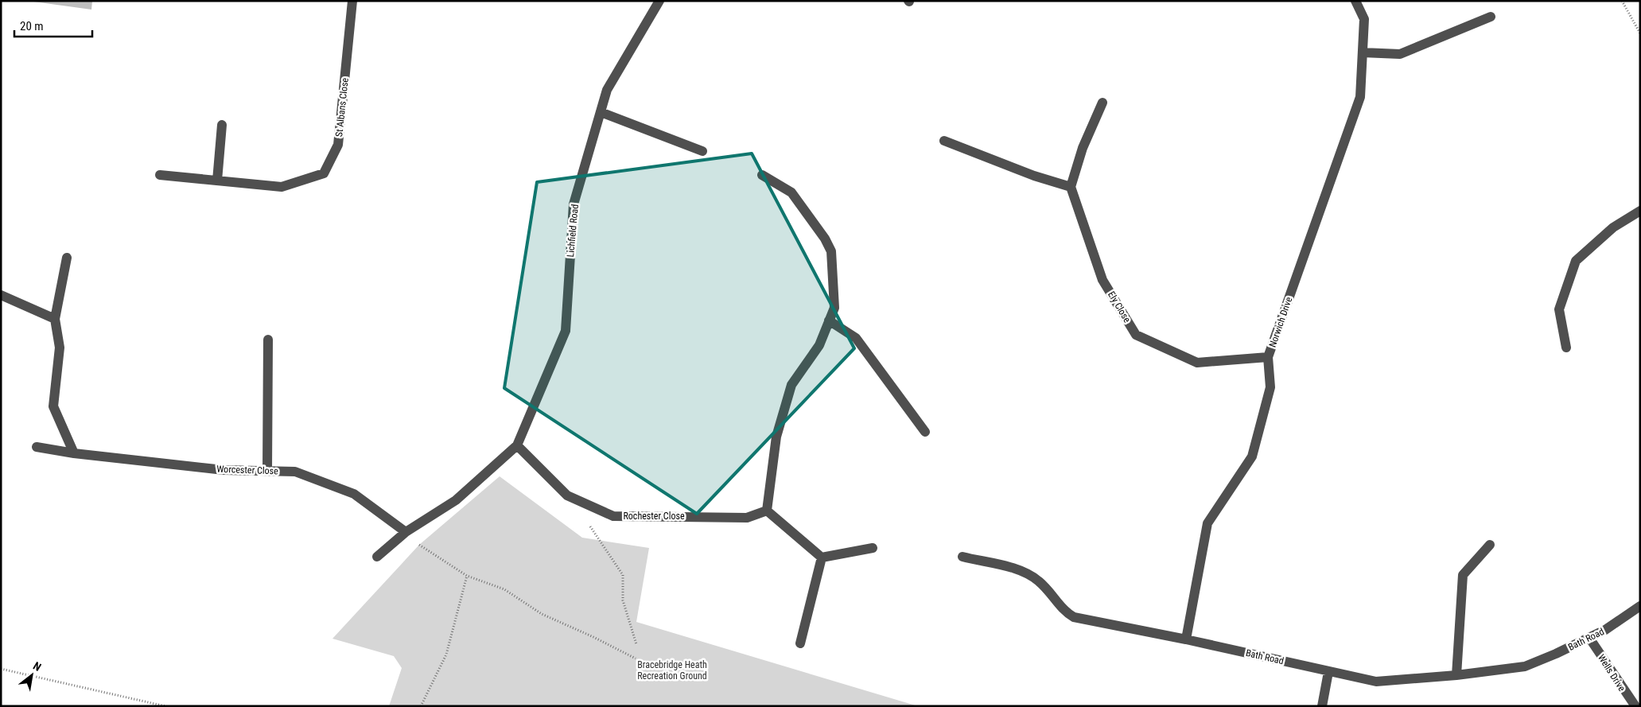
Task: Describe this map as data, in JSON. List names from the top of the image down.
{
  "streets": {
    "street": [
      "St Albans Close",
      "Lichfield Road",
      "Ely Close",
      "Norwich Drive",
      "Worcester Close",
      "Rochester Close",
      "Bath Road",
      "Wells Drive"
    ]
  },
  "crossings": [
    ["Lichfield Road", "Rochester Close"],
    ["Ely Close", "Norwich Drive"],
    ["Norwich Drive", "Bath Road"],
    ["Bath Road", "Wells Drive"]
  ],
  "parks": ["Bracebridge Heath Recreation Ground"],
  "scale_bar": "20 m",
  "north": "top right"
}
